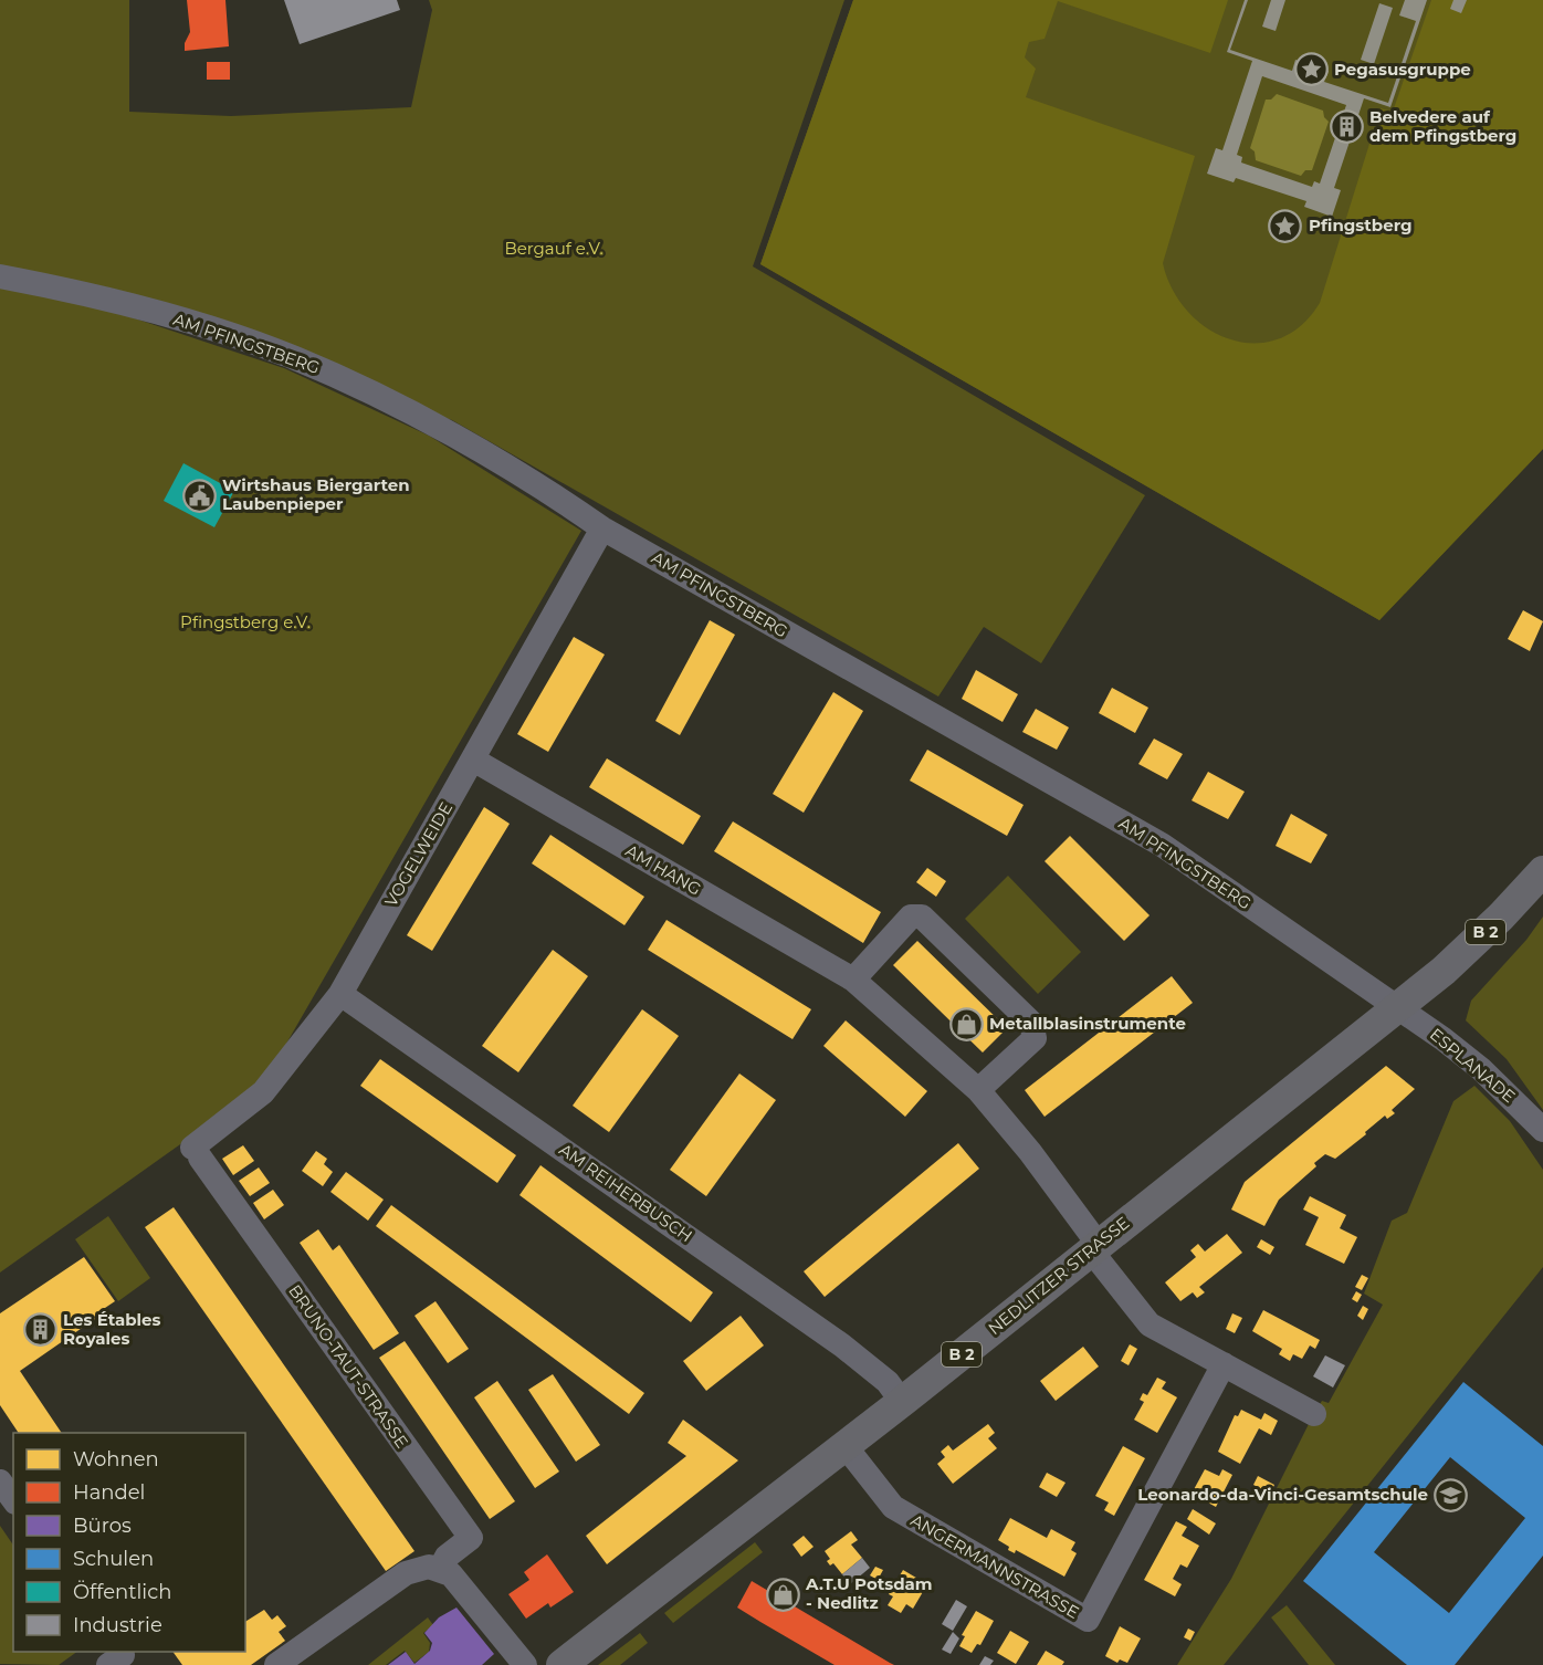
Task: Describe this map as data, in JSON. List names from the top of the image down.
{
  "streets": {
    "main road": ["B 2", "NEDLITZER STRASSE"],
    "street": [
      "AM PFINGSTBERG",
      "VOGELWEIDE",
      "AM HANG",
      "ESPLANADE",
      "AM REIHERBUSCH",
      "BRUNO-TAUT-STRASSE",
      "ANGERMANNSTRASSE"
    ]
  },
  "crossings": [
    ["AM PFINGSTBERG", "VOGELWEIDE"],
    ["AM PFINGSTBERG", "ESPLANADE"],
    ["AM PFINGSTBERG", "NEDLITZER STRASSE"],
    ["VOGELWEIDE", "AM HANG"],
    ["VOGELWEIDE", "AM REIHERBUSCH"],
    ["VOGELWEIDE", "BRUNO-TAUT-STRASSE"],
    ["AM HANG", "NEDLITZER STRASSE"],
    ["ESPLANADE", "NEDLITZER STRASSE"],
    ["AM REIHERBUSCH", "NEDLITZER STRASSE"],
    ["NEDLITZER STRASSE", "ANGERMANNSTRASSE"]
  ],
  "parks": ["Bergauf e.V.", "Pfingstberg e.V."],
  "places": {
    "place": ["Pegasusgruppe", "Pfingstberg"],
    "building": ["Belvedere auf dem Pfingstberg", "Les Étables Royales"],
    "public building": ["Wirtshaus Biergarten Laubenpieper"],
    "shop": ["Metallblasinstrumente", "A.T.U Potsdam - Nedlitz"],
    "school or university": ["Leonardo-da-Vinci-Gesamtschule"]
  },
  "legend": [
    "Wohnen",
    "Handel",
    "Büros",
    "Schulen",
    "Öffentlich",
    "Industrie"
  ]
}
